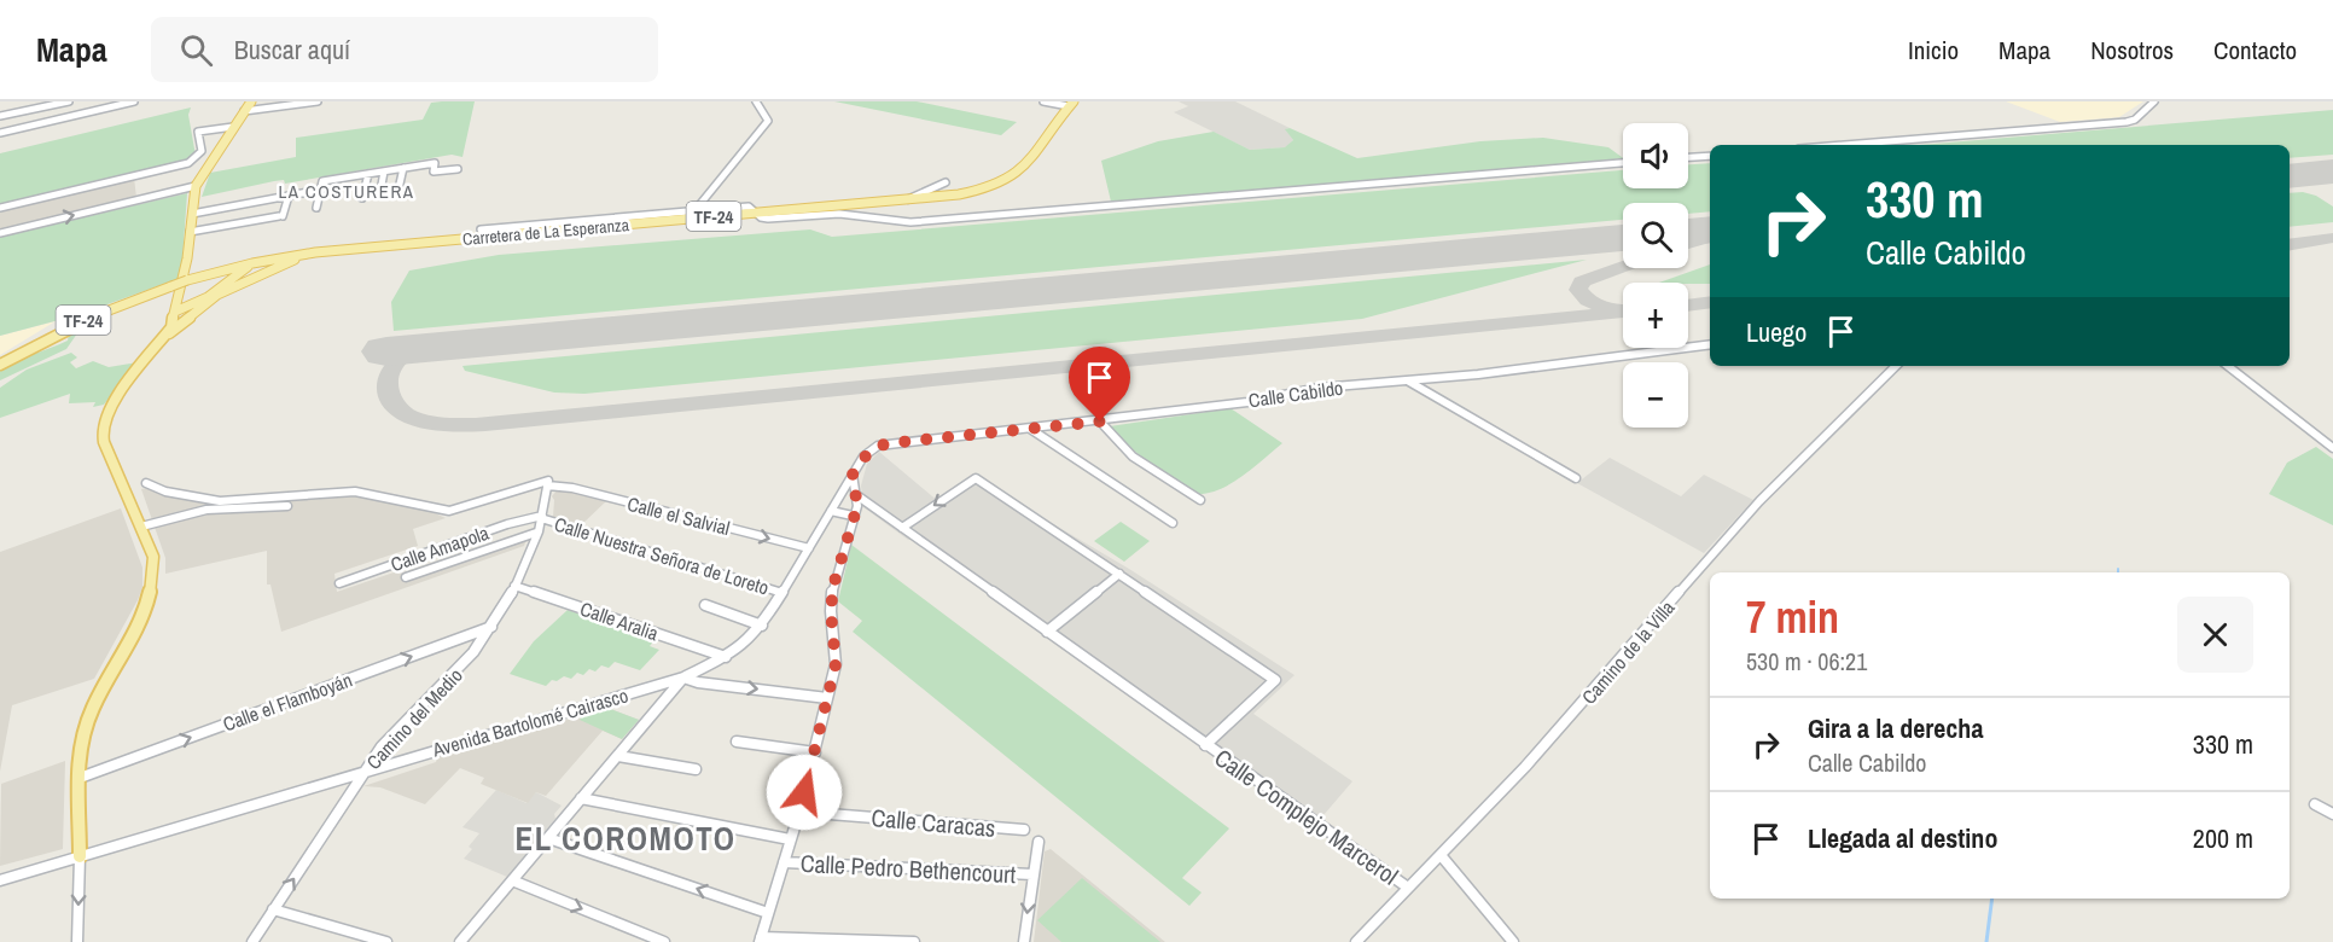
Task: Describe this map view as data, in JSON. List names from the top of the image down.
{
  "streets": {
    "main road": ["TF-24", "Carretera de La Esperanza"],
    "street": [
      "Calle Cabildo",
      "Calle el Salvial",
      "Calle Amapola",
      "Calle Nuestra Señora de Loreto",
      "Calle Aralia",
      "Camino de la Villa",
      "Calle el Flamboyán",
      "Camino del Medio",
      "Avenida Bartolomé Cairasco",
      "Calle Complejo Marcerol",
      "Calle Caracas",
      "Calle Pedro Bethencourt"
    ]
  },
  "crossings": [
    ["Calle Cabildo", "Avenida Bartolomé Cairasco"],
    ["Calle el Salvial", "Camino del Medio"],
    ["Calle el Salvial", "Avenida Bartolomé Cairasco"],
    ["Calle Amapola", "Calle Nuestra Señora de Loreto"],
    ["Calle Amapola", "Camino del Medio"],
    ["Calle Nuestra Señora de Loreto", "Camino del Medio"],
    ["Calle Nuestra Señora de Loreto", "Avenida Bartolomé Cairasco"],
    ["Calle Aralia", "Camino del Medio"],
    ["Calle Aralia", "Avenida Bartolomé Cairasco"],
    ["Camino de la Villa", "Calle Complejo Marcerol"],
    ["Calle el Flamboyán", "Camino del Medio"],
    ["Camino del Medio", "Avenida Bartolomé Cairasco"]
  ],
  "one_way": ["Calle el Salvial", "Calle el Flamboyán"],
  "districts": ["LA COSTURERA", "EL COROMOTO"],
  "page": {
    "header": "Mapa",
    "search": "Buscar aquí",
    "nav": [
      "Inicio",
      "Mapa",
      "Nosotros",
      "Contacto"
    ],
    "map_buttons": ["+", "−"],
    "turn": ["330 m", "Calle Cabildo"],
    "then": "Luego",
    "heading": ["7 min", "530 m · 06:21"],
    "list": [
      {
        "name": "Gira a la derecha",
        "note": "Calle Cabildo",
        "value": "330 m"
      },
      {
        "name": "Llegada al destino",
        "value": "200 m"
      }
    ]
  }
}
